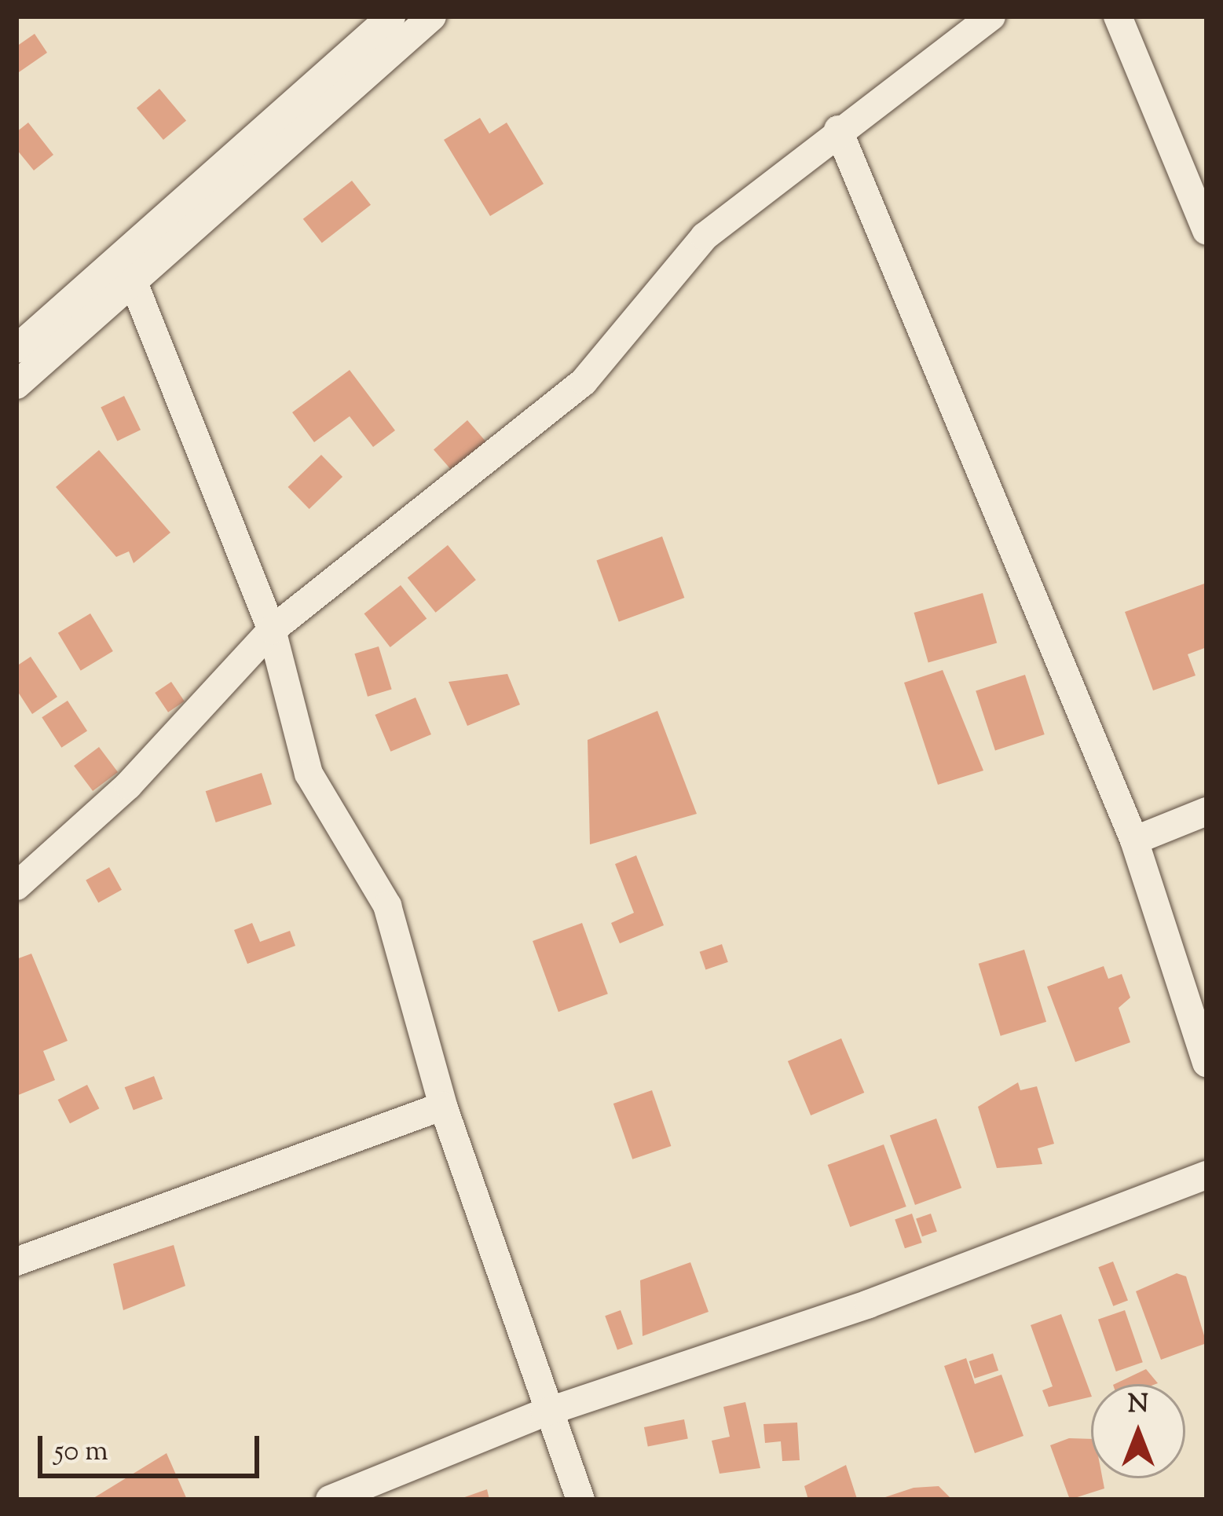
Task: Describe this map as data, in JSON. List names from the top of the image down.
{
  "scale_bar": "50 m",
  "north": "top"
}
